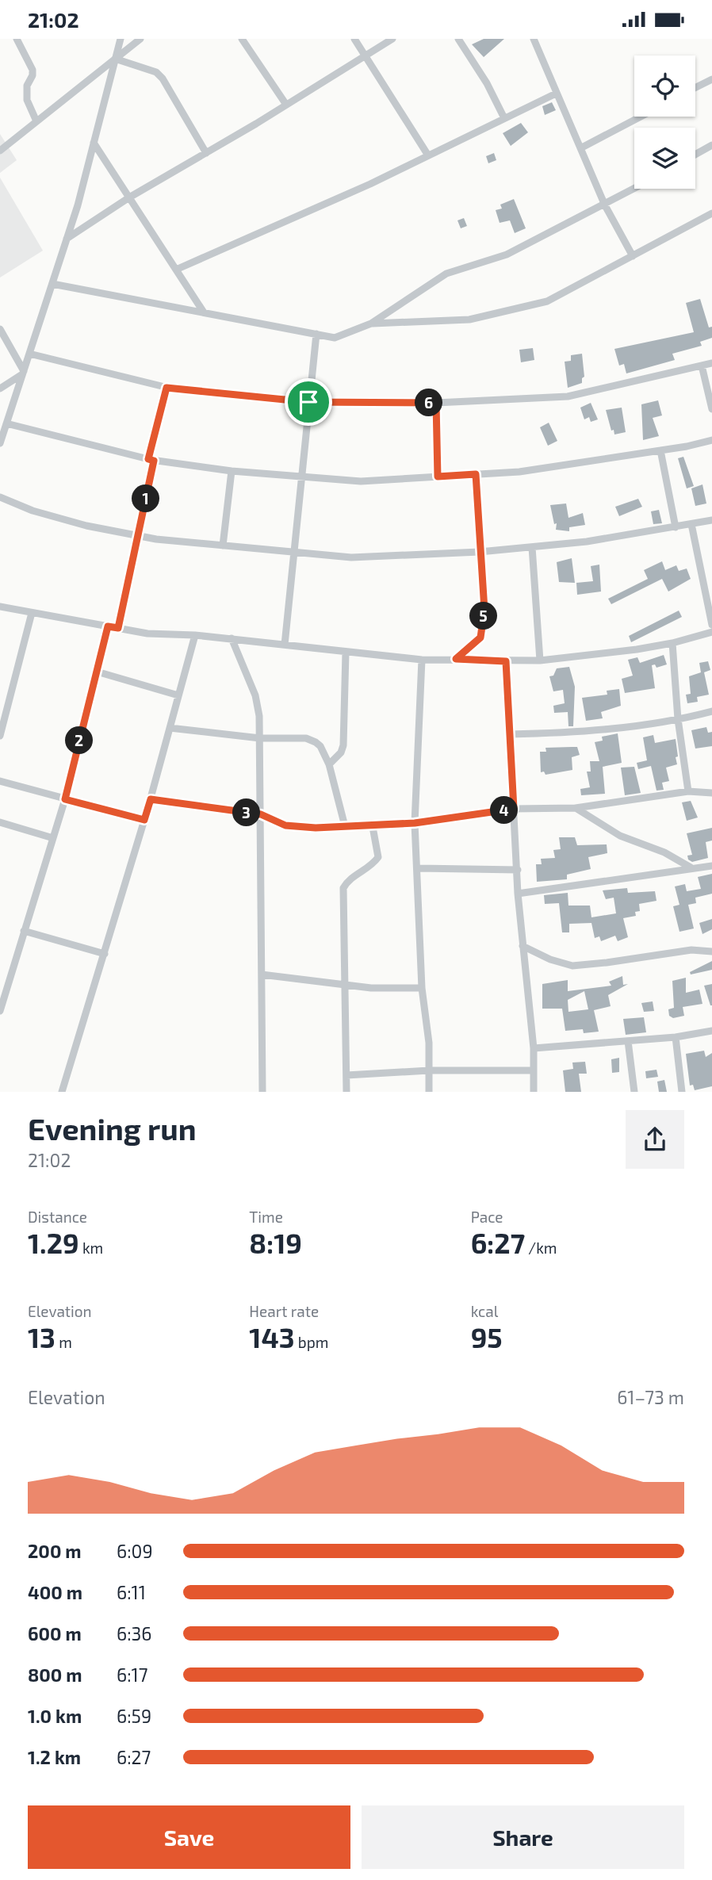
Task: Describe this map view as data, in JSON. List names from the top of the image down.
{
  "page": {
    "status": "21:02",
    "pins": [
      "6",
      "1",
      "5",
      "2",
      "4",
      "3"
    ],
    "heading": ["Evening run", "21:02"],
    "stats": [
      ["Distance", "1.29 km"],
      ["Time", "8:19"],
      ["Pace", "6:27 /km"],
      ["Elevation", "13 m"],
      ["Heart rate", "143 bpm"],
      ["kcal", "95"]
    ],
    "chart": ["Elevation", "61–73 m"],
    "list": [
      {
        "name": "200 m",
        "note": "6:09"
      },
      {
        "name": "400 m",
        "note": "6:11"
      },
      {
        "name": "600 m",
        "note": "6:36"
      },
      {
        "name": "800 m",
        "note": "6:17"
      },
      {
        "name": "1.0 km",
        "note": "6:59"
      },
      {
        "name": "1.2 km",
        "note": "6:27"
      }
    ],
    "buttons": ["Save", "Share"]
  }
}
